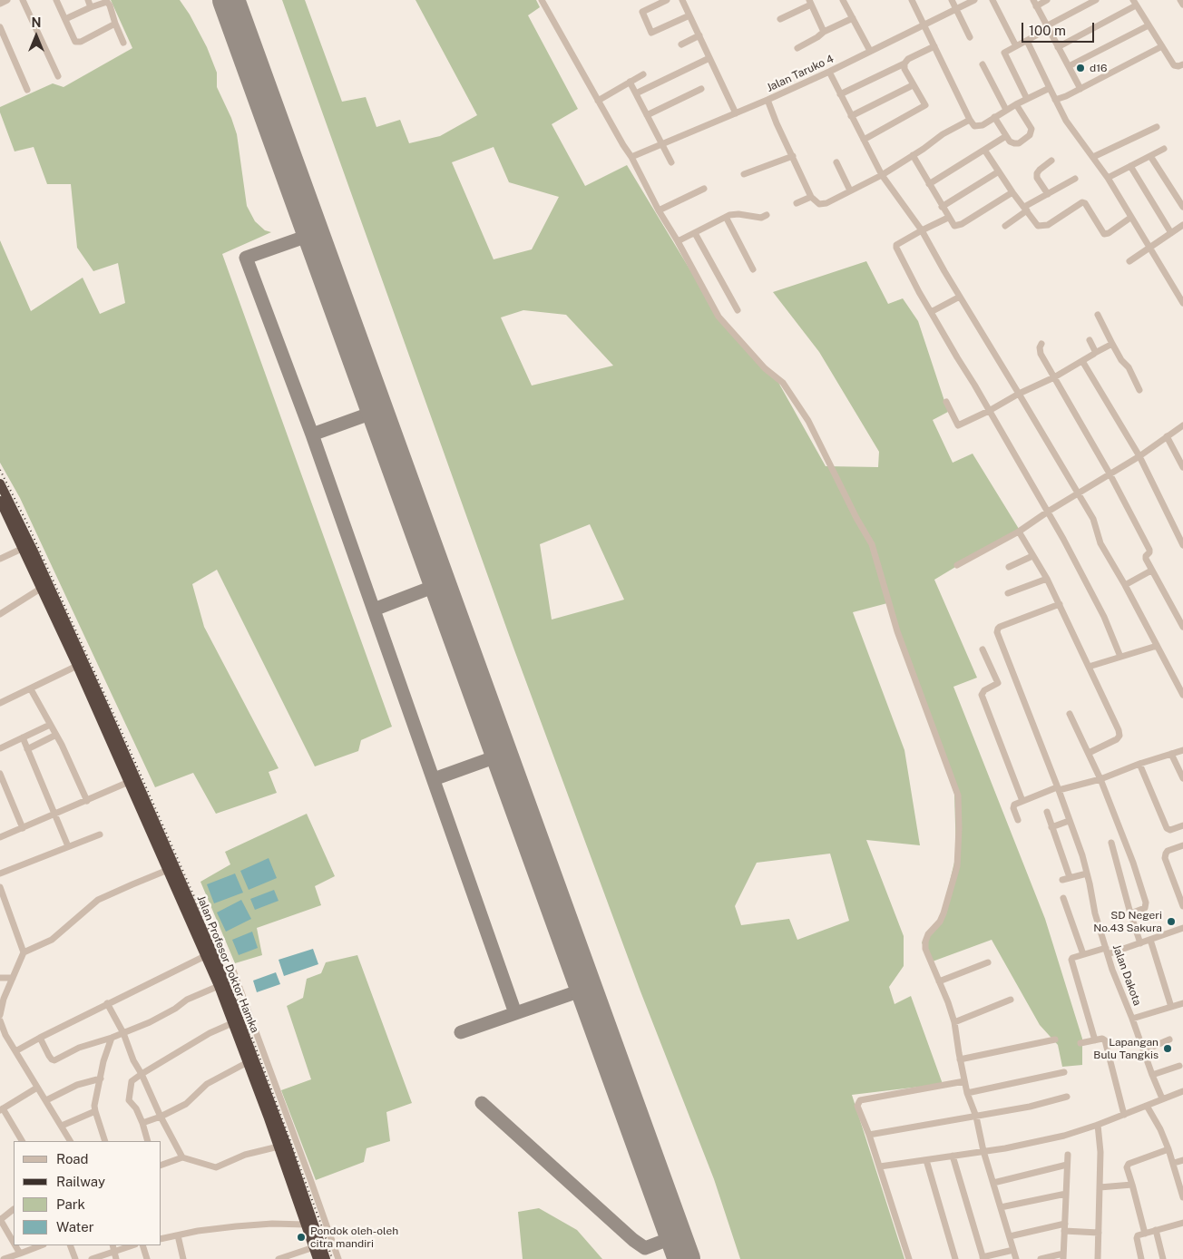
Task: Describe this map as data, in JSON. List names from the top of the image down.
{
  "streets": {
    "highway": ["Jalan Profesor Doktor Hamka"],
    "street": ["Jalan Taruko 4", "Jalan Dakota"]
  },
  "places": [
    "d16",
    "SD Negeri No.43 Sakura",
    "Lapangan Bulu Tangkis",
    "Pondok oleh-oleh citra mandiri"
  ],
  "legend": [
    "Road",
    "Railway",
    "Park",
    "Water"
  ],
  "scale_bar": "100 m",
  "north": "top"
}
